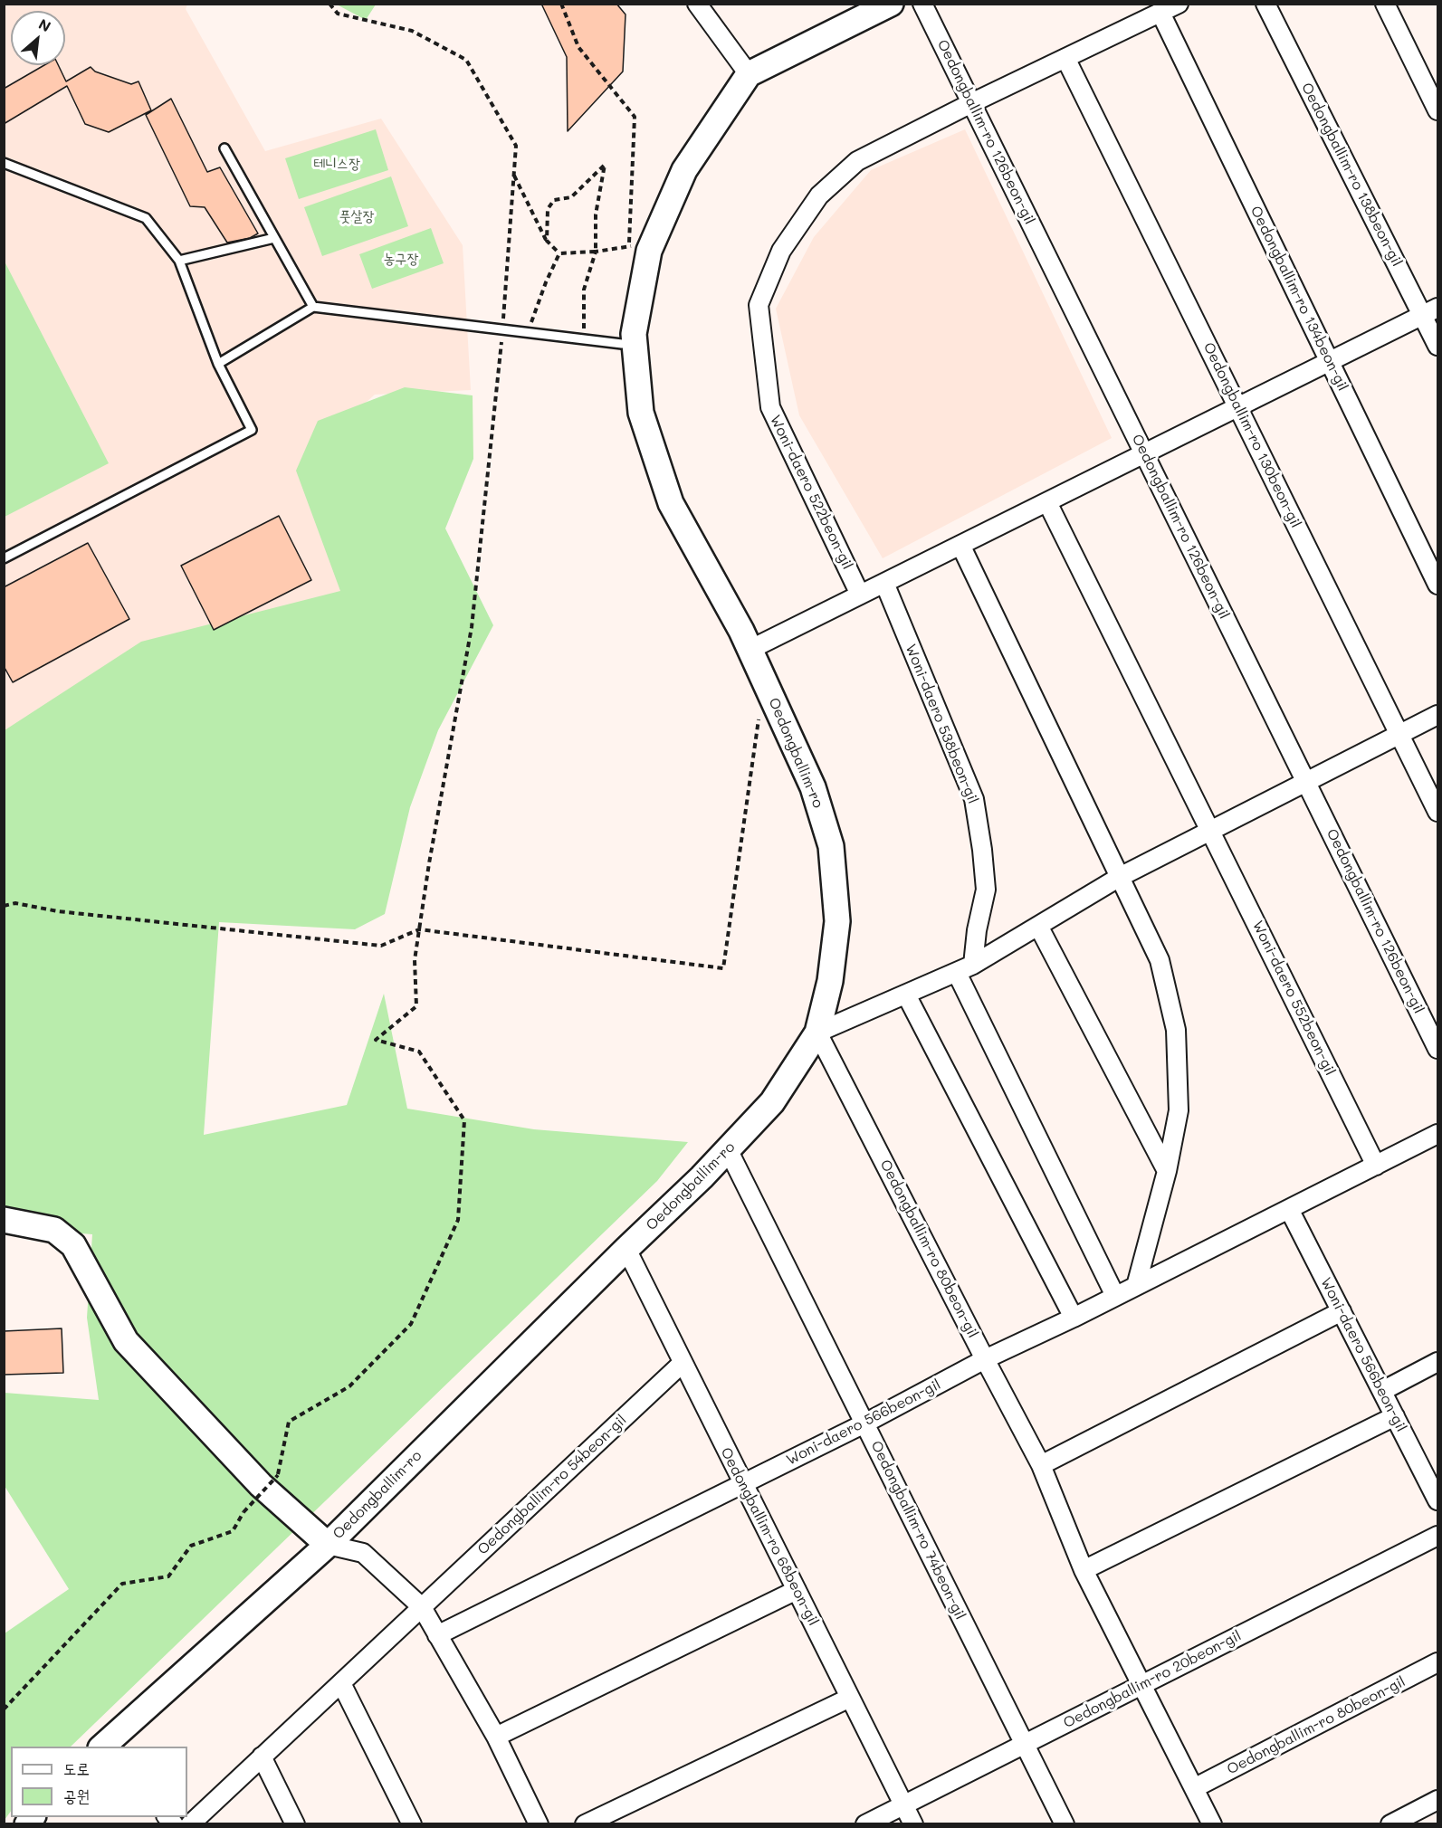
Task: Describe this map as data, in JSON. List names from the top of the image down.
{
  "streets": {
    "main road": ["Oedongballim-ro"],
    "street": [
      "Oedongballim-ro 126beon-gil",
      "Oedongballim-ro 138beon-gil",
      "Oedongballim-ro 134beon-gil",
      "Oedongballim-ro 130beon-gil",
      "Woni-daero 522beon-gil",
      "Woni-daero 538beon-gil",
      "Woni-daero 552beon-gil",
      "Oedongballim-ro 80beon-gil",
      "Woni-daero 566beon-gil",
      "Oedongballim-ro 54beon-gil",
      "Oedongballim-ro 74beon-gil",
      "Oedongballim-ro 68beon-gil",
      "Oedongballim-ro 20beon-gil"
    ]
  },
  "crossings": [
    ["Oedongballim-ro 126beon-gil", "Woni-daero 522beon-gil"],
    ["Oedongballim-ro 134beon-gil", "Woni-daero 522beon-gil"],
    ["Oedongballim-ro 130beon-gil", "Woni-daero 522beon-gil"],
    ["Oedongballim-ro", "Oedongballim-ro 80beon-gil"],
    ["Oedongballim-ro", "Oedongballim-ro 74beon-gil"],
    ["Oedongballim-ro", "Oedongballim-ro 68beon-gil"],
    ["Woni-daero 552beon-gil", "Woni-daero 566beon-gil"],
    ["Oedongballim-ro 80beon-gil", "Woni-daero 566beon-gil"],
    ["Oedongballim-ro 80beon-gil", "Oedongballim-ro 20beon-gil"],
    ["Woni-daero 566beon-gil", "Oedongballim-ro 74beon-gil"],
    ["Woni-daero 566beon-gil", "Oedongballim-ro 68beon-gil"],
    ["Oedongballim-ro 54beon-gil", "Oedongballim-ro 68beon-gil"],
    ["Oedongballim-ro 74beon-gil", "Oedongballim-ro 20beon-gil"],
    ["Oedongballim-ro 68beon-gil", "Oedongballim-ro 20beon-gil"]
  ],
  "parks": ["테니스장", "풋살장", "농구장"],
  "legend": ["도로", "공원"],
  "north": "top right"
}
